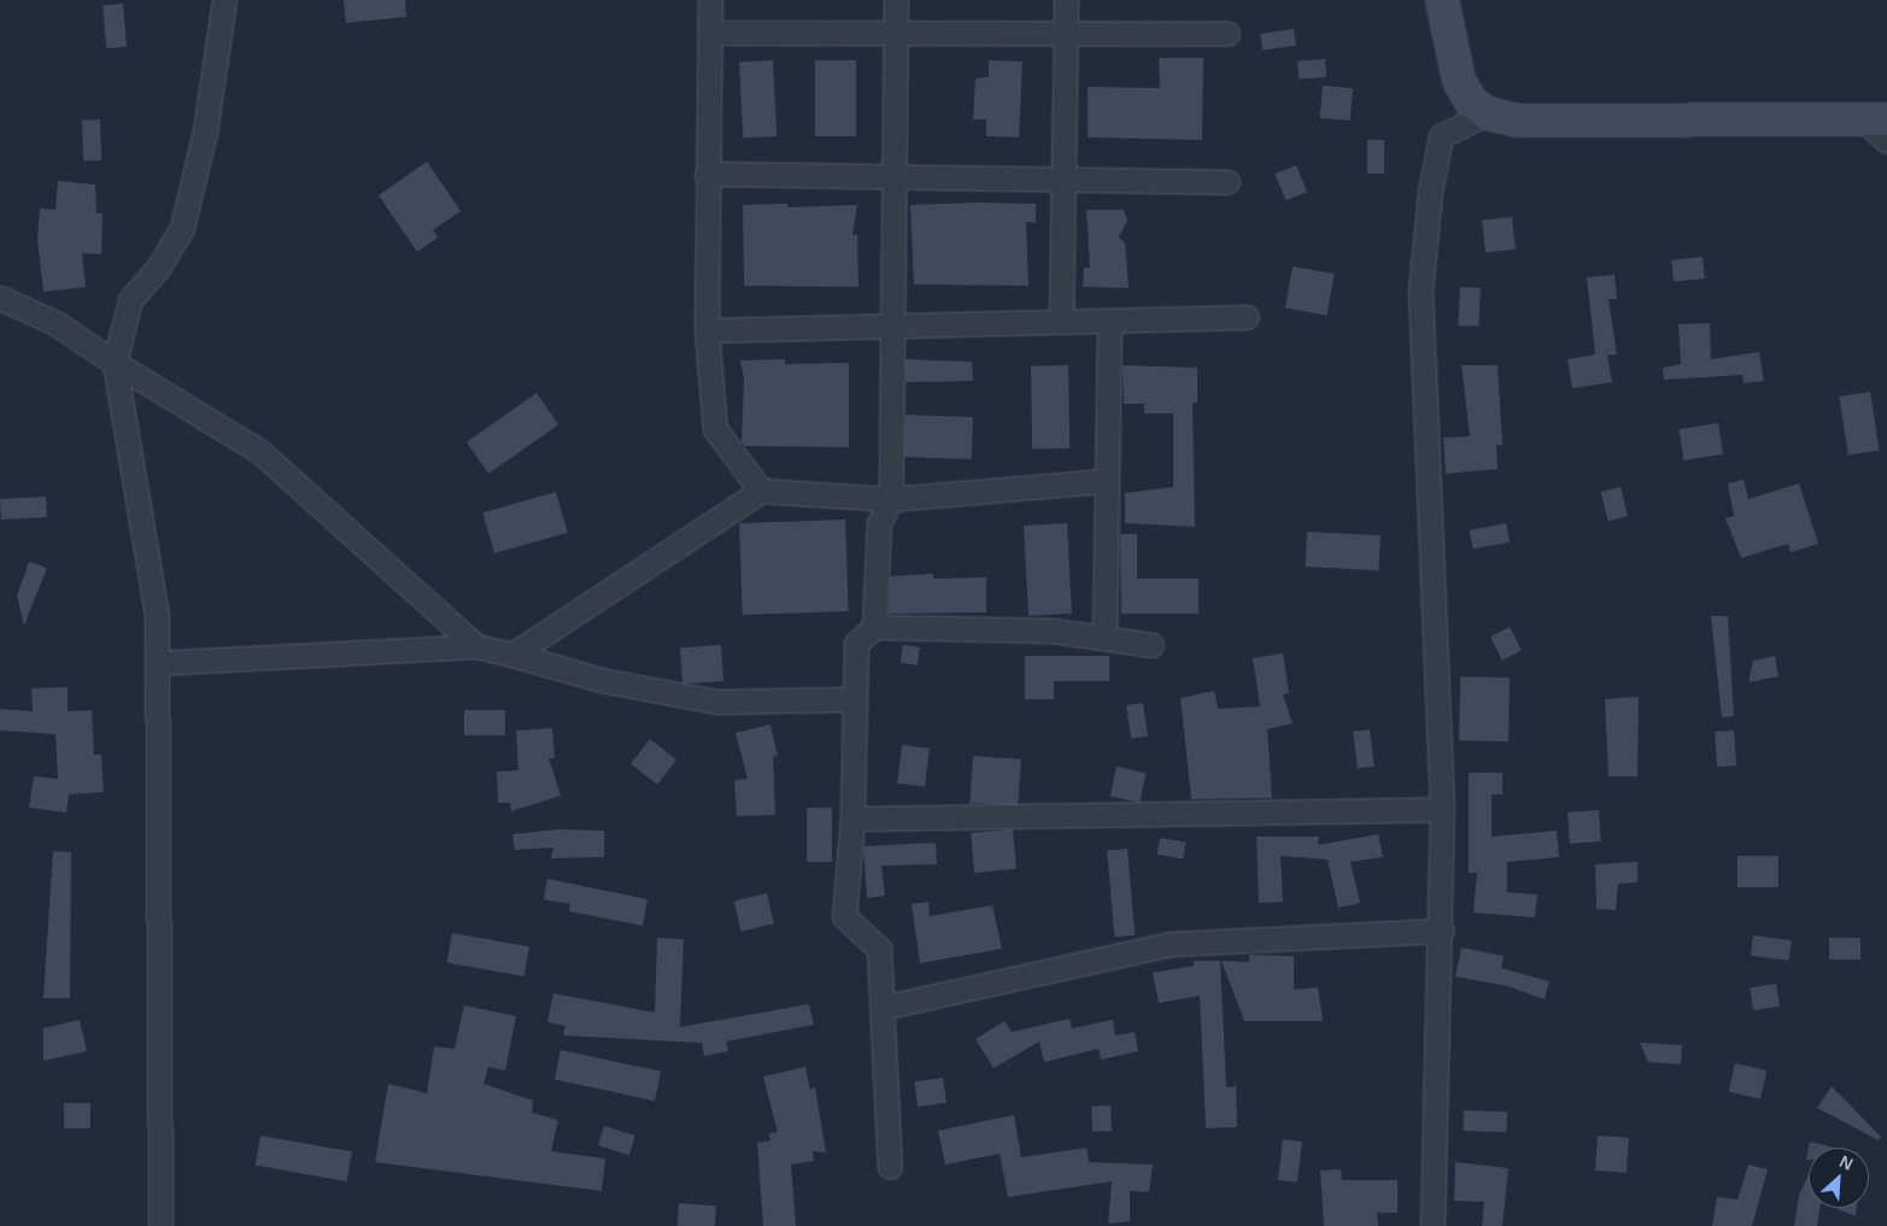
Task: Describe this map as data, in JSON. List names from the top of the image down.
{
  "north": "top right"
}
